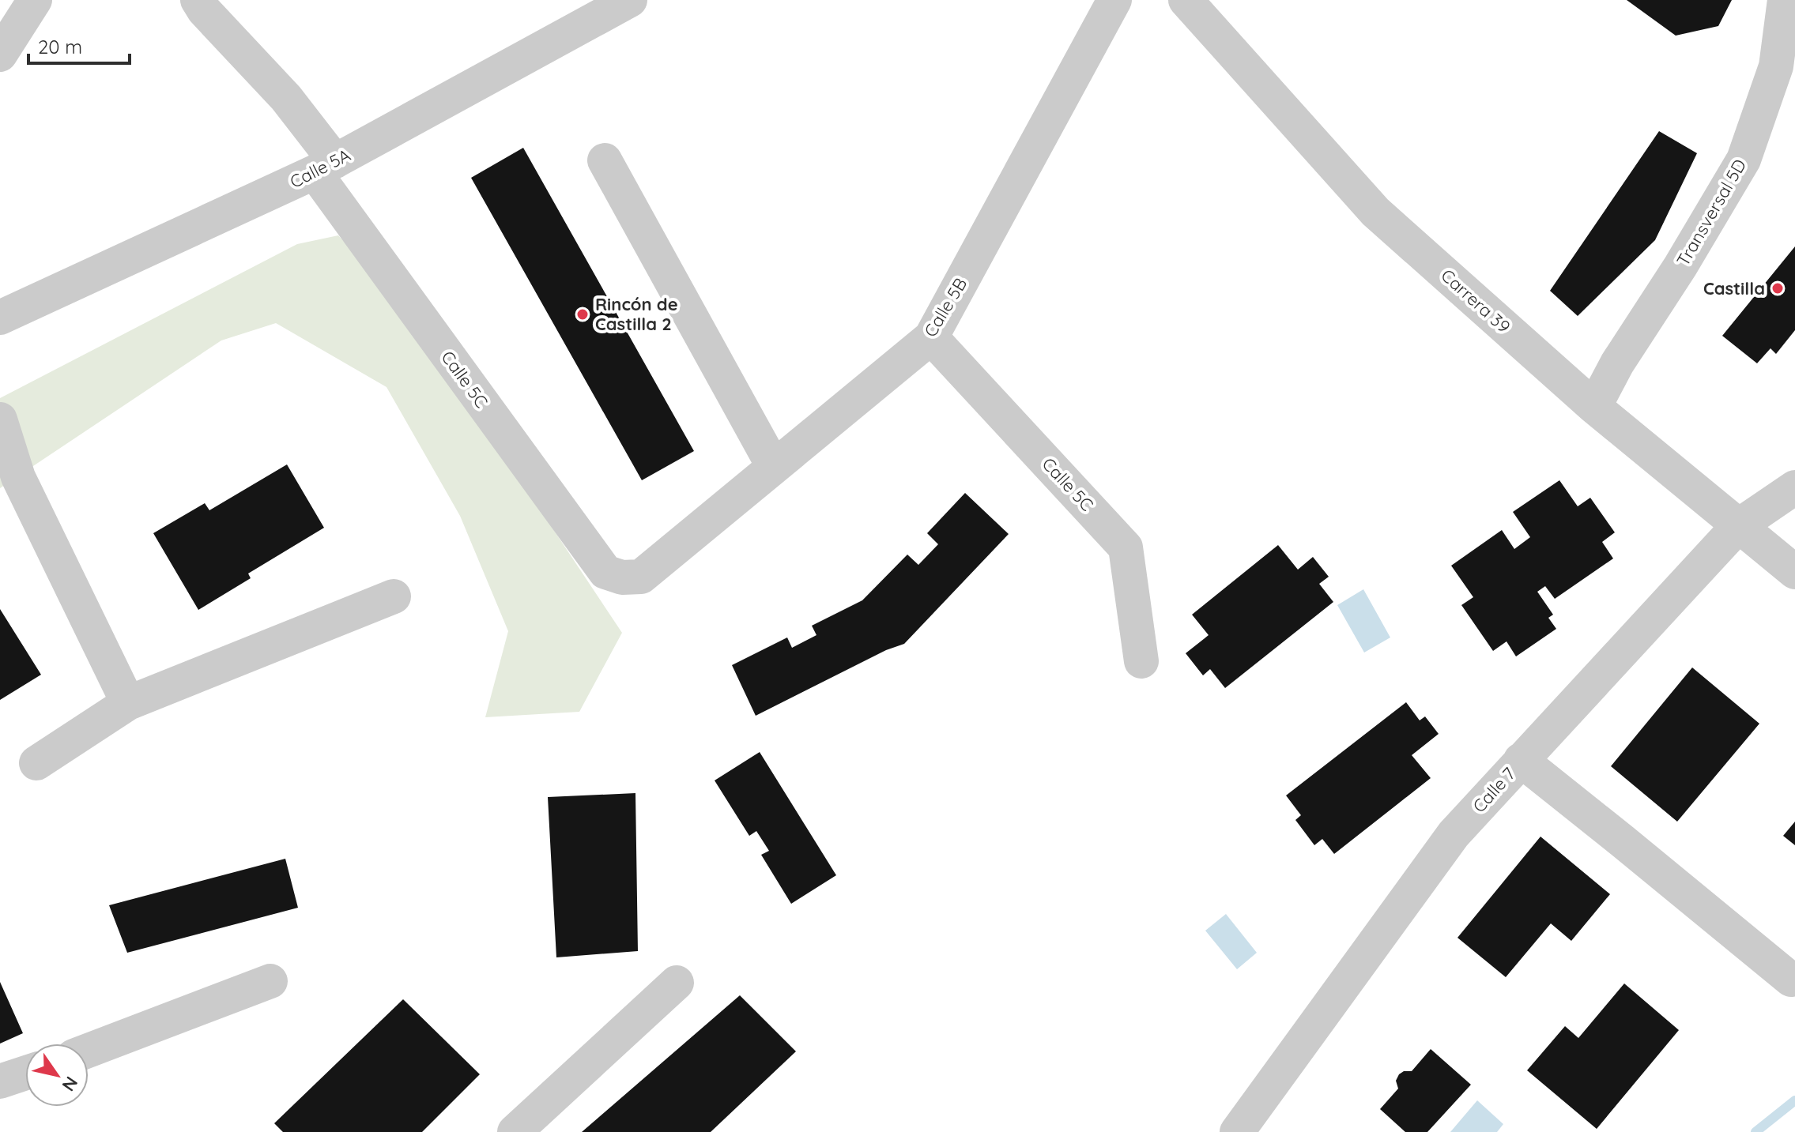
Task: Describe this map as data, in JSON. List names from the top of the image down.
{
  "streets": {
    "street": [
      "Calle 5A",
      "Transversal 5D",
      "Carrera 39",
      "Calle 5B",
      "Calle 5C",
      "Calle 7"
    ]
  },
  "crossings": [
    ["Calle 5A", "Calle 5C"],
    ["Transversal 5D", "Carrera 39"],
    ["Carrera 39", "Calle 7"],
    ["Calle 5B", "Calle 5C"]
  ],
  "places": ["Castilla", "Rincón de Castilla 2"],
  "scale_bar": "20 m",
  "north": "bottom right"
}
